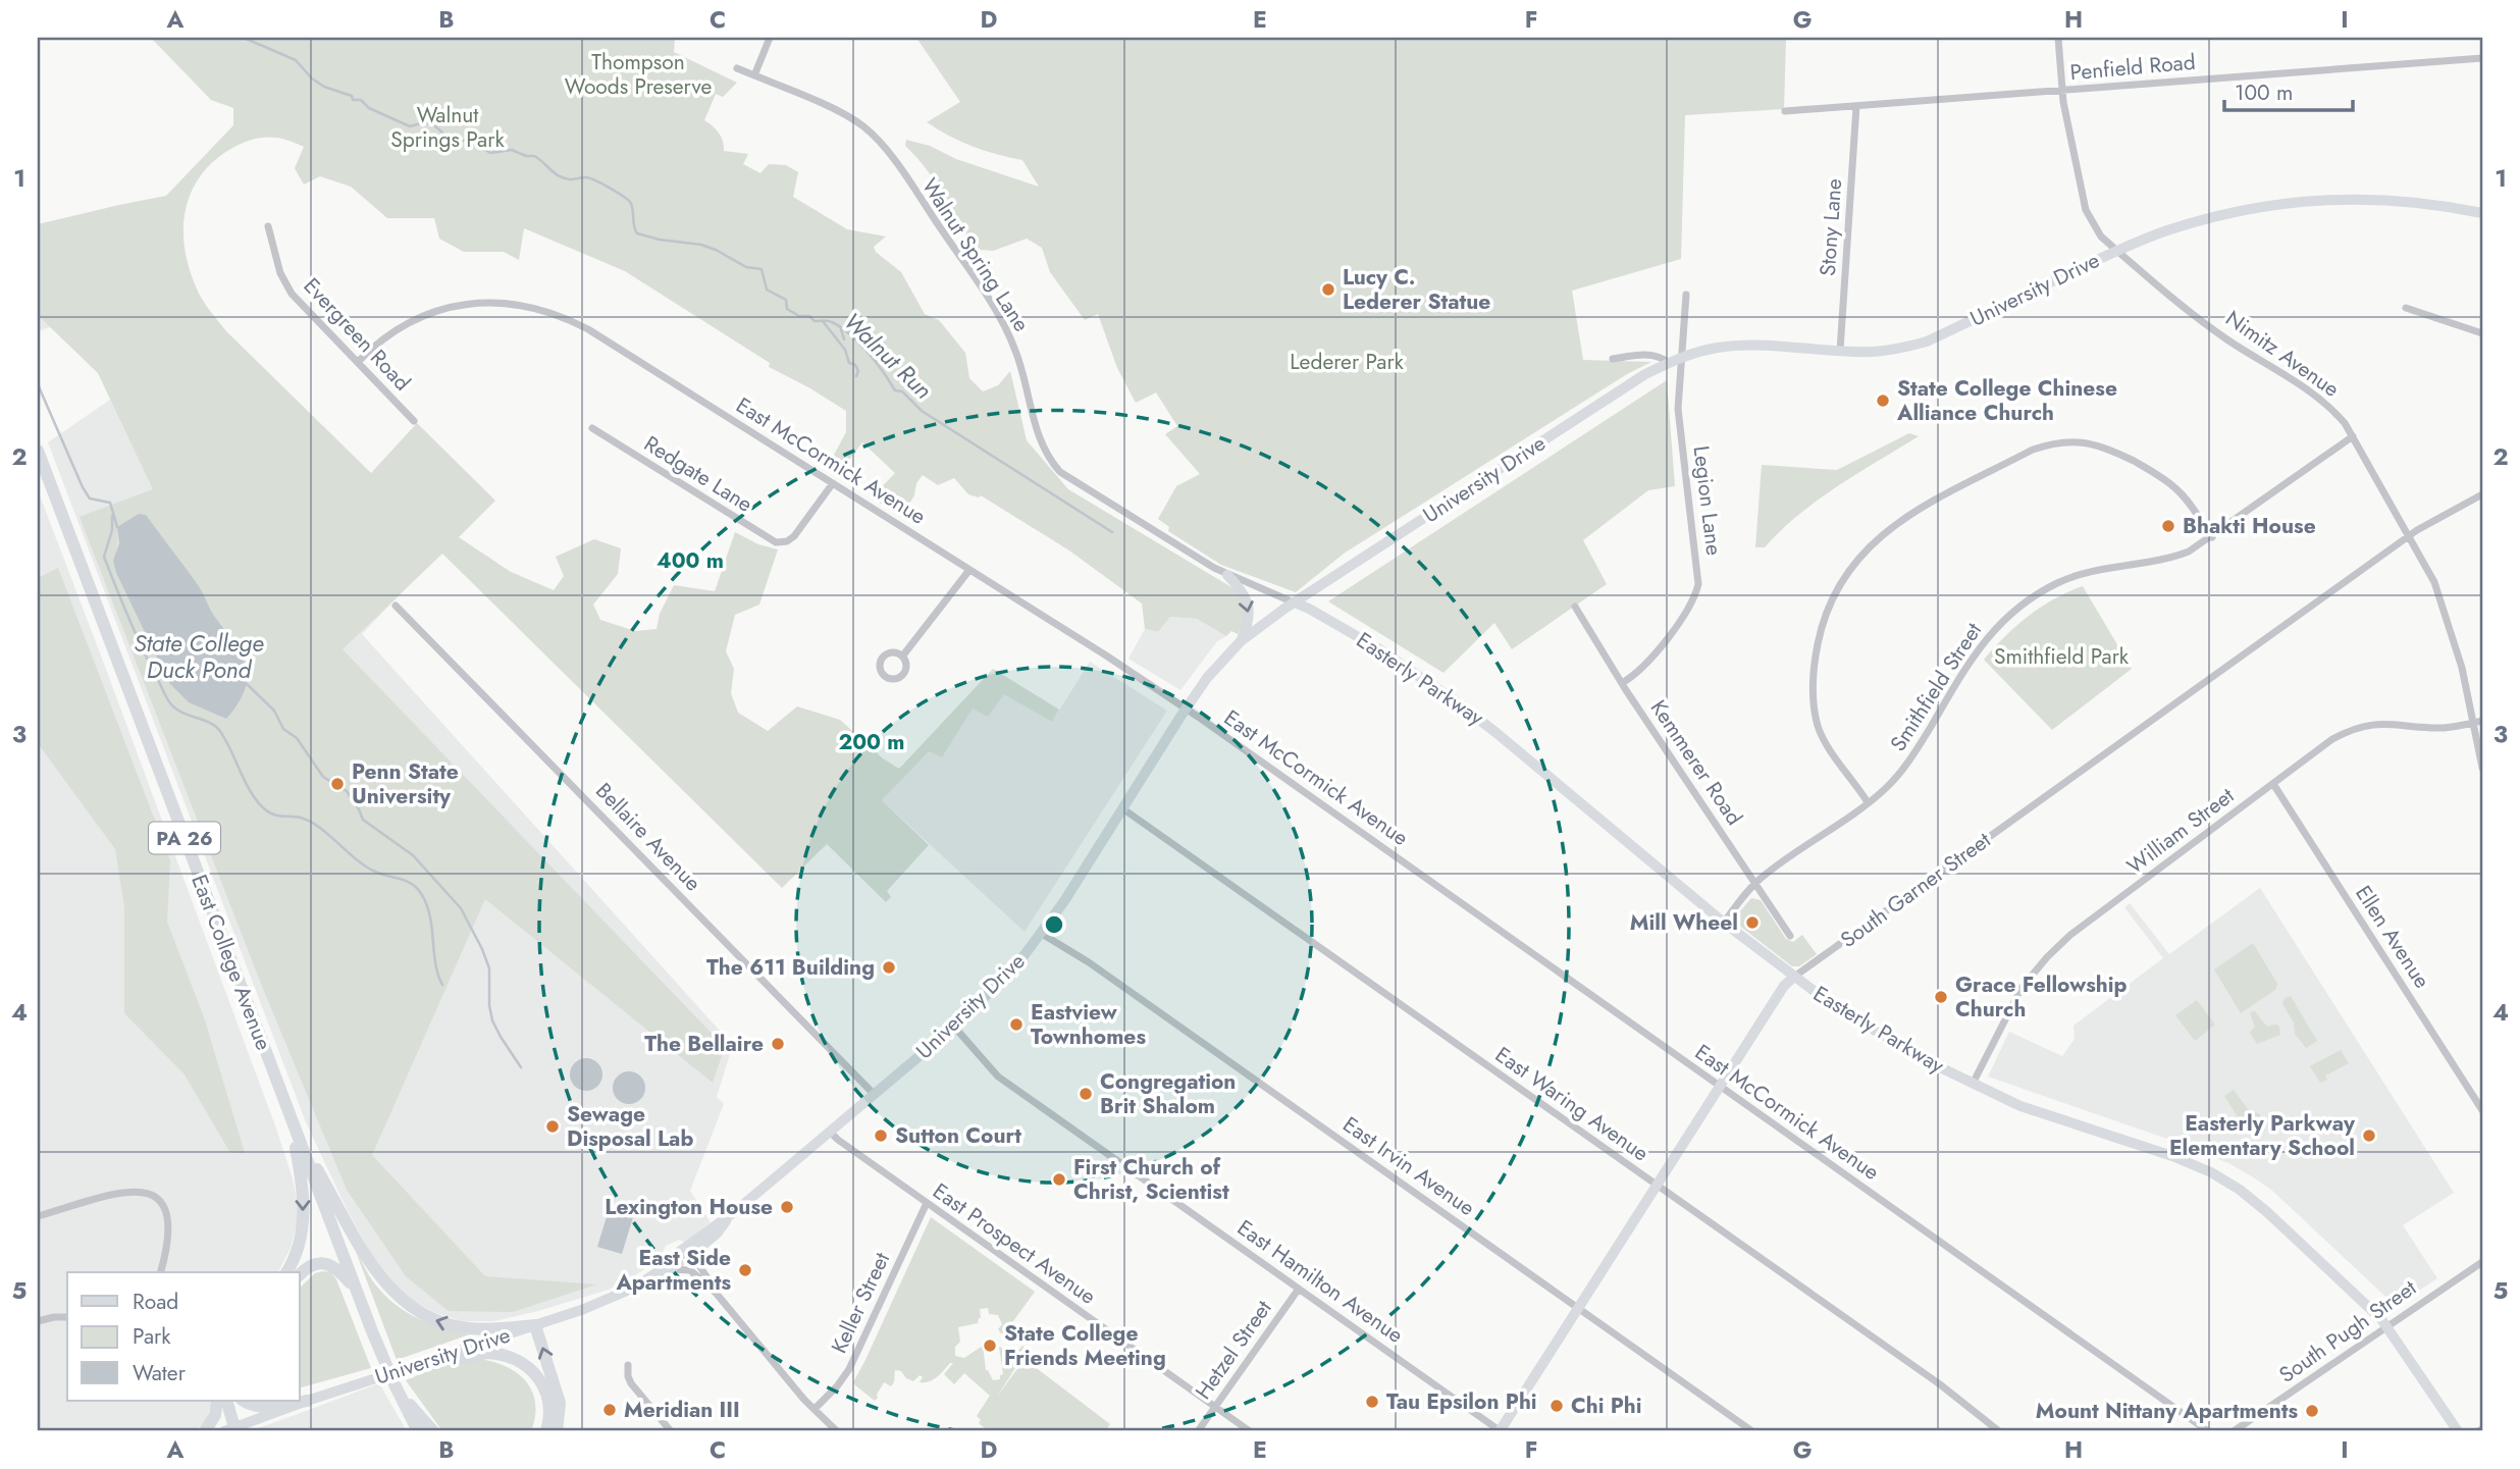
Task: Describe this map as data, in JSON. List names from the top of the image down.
{
  "streets": {
    "main road": [
      "University Drive",
      "Easterly Parkway",
      "PA 26",
      "South Garner Street",
      "East College Avenue"
    ],
    "street": [
      "Penfield Road",
      "Stony Lane",
      "Walnut Spring Lane",
      "Evergreen Road",
      "Nimitz Avenue",
      "East McCormick Avenue",
      "Redgate Lane",
      "Legion Lane",
      "Smithfield Street",
      "Kemmerer Road",
      "William Street",
      "Bellaire Avenue",
      "Ellen Avenue",
      "East Waring Avenue",
      "East Irvin Avenue",
      "East Prospect Avenue",
      "East Hamilton Avenue",
      "Keller Street",
      "South Pugh Street",
      "Hetzel Street"
    ]
  },
  "crossings": [
    ["Penfield Road", "Stony Lane"],
    ["Penfield Road", "Nimitz Avenue"],
    ["Stony Lane", "University Drive"],
    ["Walnut Spring Lane", "University Drive"],
    ["Walnut Spring Lane", "Easterly Parkway"],
    ["University Drive", "Nimitz Avenue"],
    ["University Drive", "East McCormick Avenue"],
    ["University Drive", "Legion Lane"],
    ["University Drive", "Easterly Parkway"],
    ["University Drive", "Bellaire Avenue"],
    ["University Drive", "East Waring Avenue"],
    ["University Drive", "East Irvin Avenue"],
    ["University Drive", "East Prospect Avenue"],
    ["University Drive", "East Hamilton Avenue"],
    ["Evergreen Road", "East McCormick Avenue"],
    ["Nimitz Avenue", "Smithfield Street"],
    ["Nimitz Avenue", "William Street"],
    ["Nimitz Avenue", "South Garner Street"],
    ["East McCormick Avenue", "Redgate Lane"],
    ["East McCormick Avenue", "South Garner Street"],
    ["Legion Lane", "Kemmerer Road"],
    ["Easterly Parkway", "Smithfield Street"],
    ["Easterly Parkway", "William Street"],
    ["Easterly Parkway", "South Garner Street"],
    ["Easterly Parkway", "South Pugh Street"],
    ["Smithfield Street", "Kemmerer Road"],
    ["William Street", "Ellen Avenue"],
    ["South Garner Street", "East Waring Avenue"],
    ["South Garner Street", "East Irvin Avenue"],
    ["South Garner Street", "East Hamilton Avenue"],
    ["East Prospect Avenue", "Keller Street"],
    ["East Prospect Avenue", "Hetzel Street"],
    ["East Hamilton Avenue", "Hetzel Street"]
  ],
  "water": ["Walnut Run", "State College Duck Pond"],
  "parks": [
    "Thompson Woods Preserve",
    "Walnut Springs Park",
    "Lederer Park",
    "Smithfield Park"
  ],
  "places": [
    "Lucy C. Lederer Statue",
    "State College Chinese Alliance Church",
    "Bhakti House",
    "Penn State University",
    "Mill Wheel",
    "The 611 Building",
    "Grace Fellowship Church",
    "Eastview Townhomes",
    "The Bellaire",
    "Congregation Brit Shalom",
    "Sewage Disposal Lab",
    "Sutton Court",
    "Easterly Parkway Elementary School",
    "First Church of Christ, Scientist",
    "Lexington House",
    "East Side Apartments",
    "State College Friends Meeting",
    "Tau Epsilon Phi",
    "Chi Phi",
    "Meridian III",
    "Mount Nittany Apartments"
  ],
  "legend": ["Road", "Park", "Water"],
  "scale_bar": "100 m",
  "grid": {
    "columns": [
      "A",
      "B",
      "C",
      "D",
      "E",
      "F",
      "G",
      "H",
      "I"
    ],
    "rows": [
      "1",
      "2",
      "3",
      "4",
      "5"
    ]
  },
  "rings": ["400 m", "200 m"]
}
